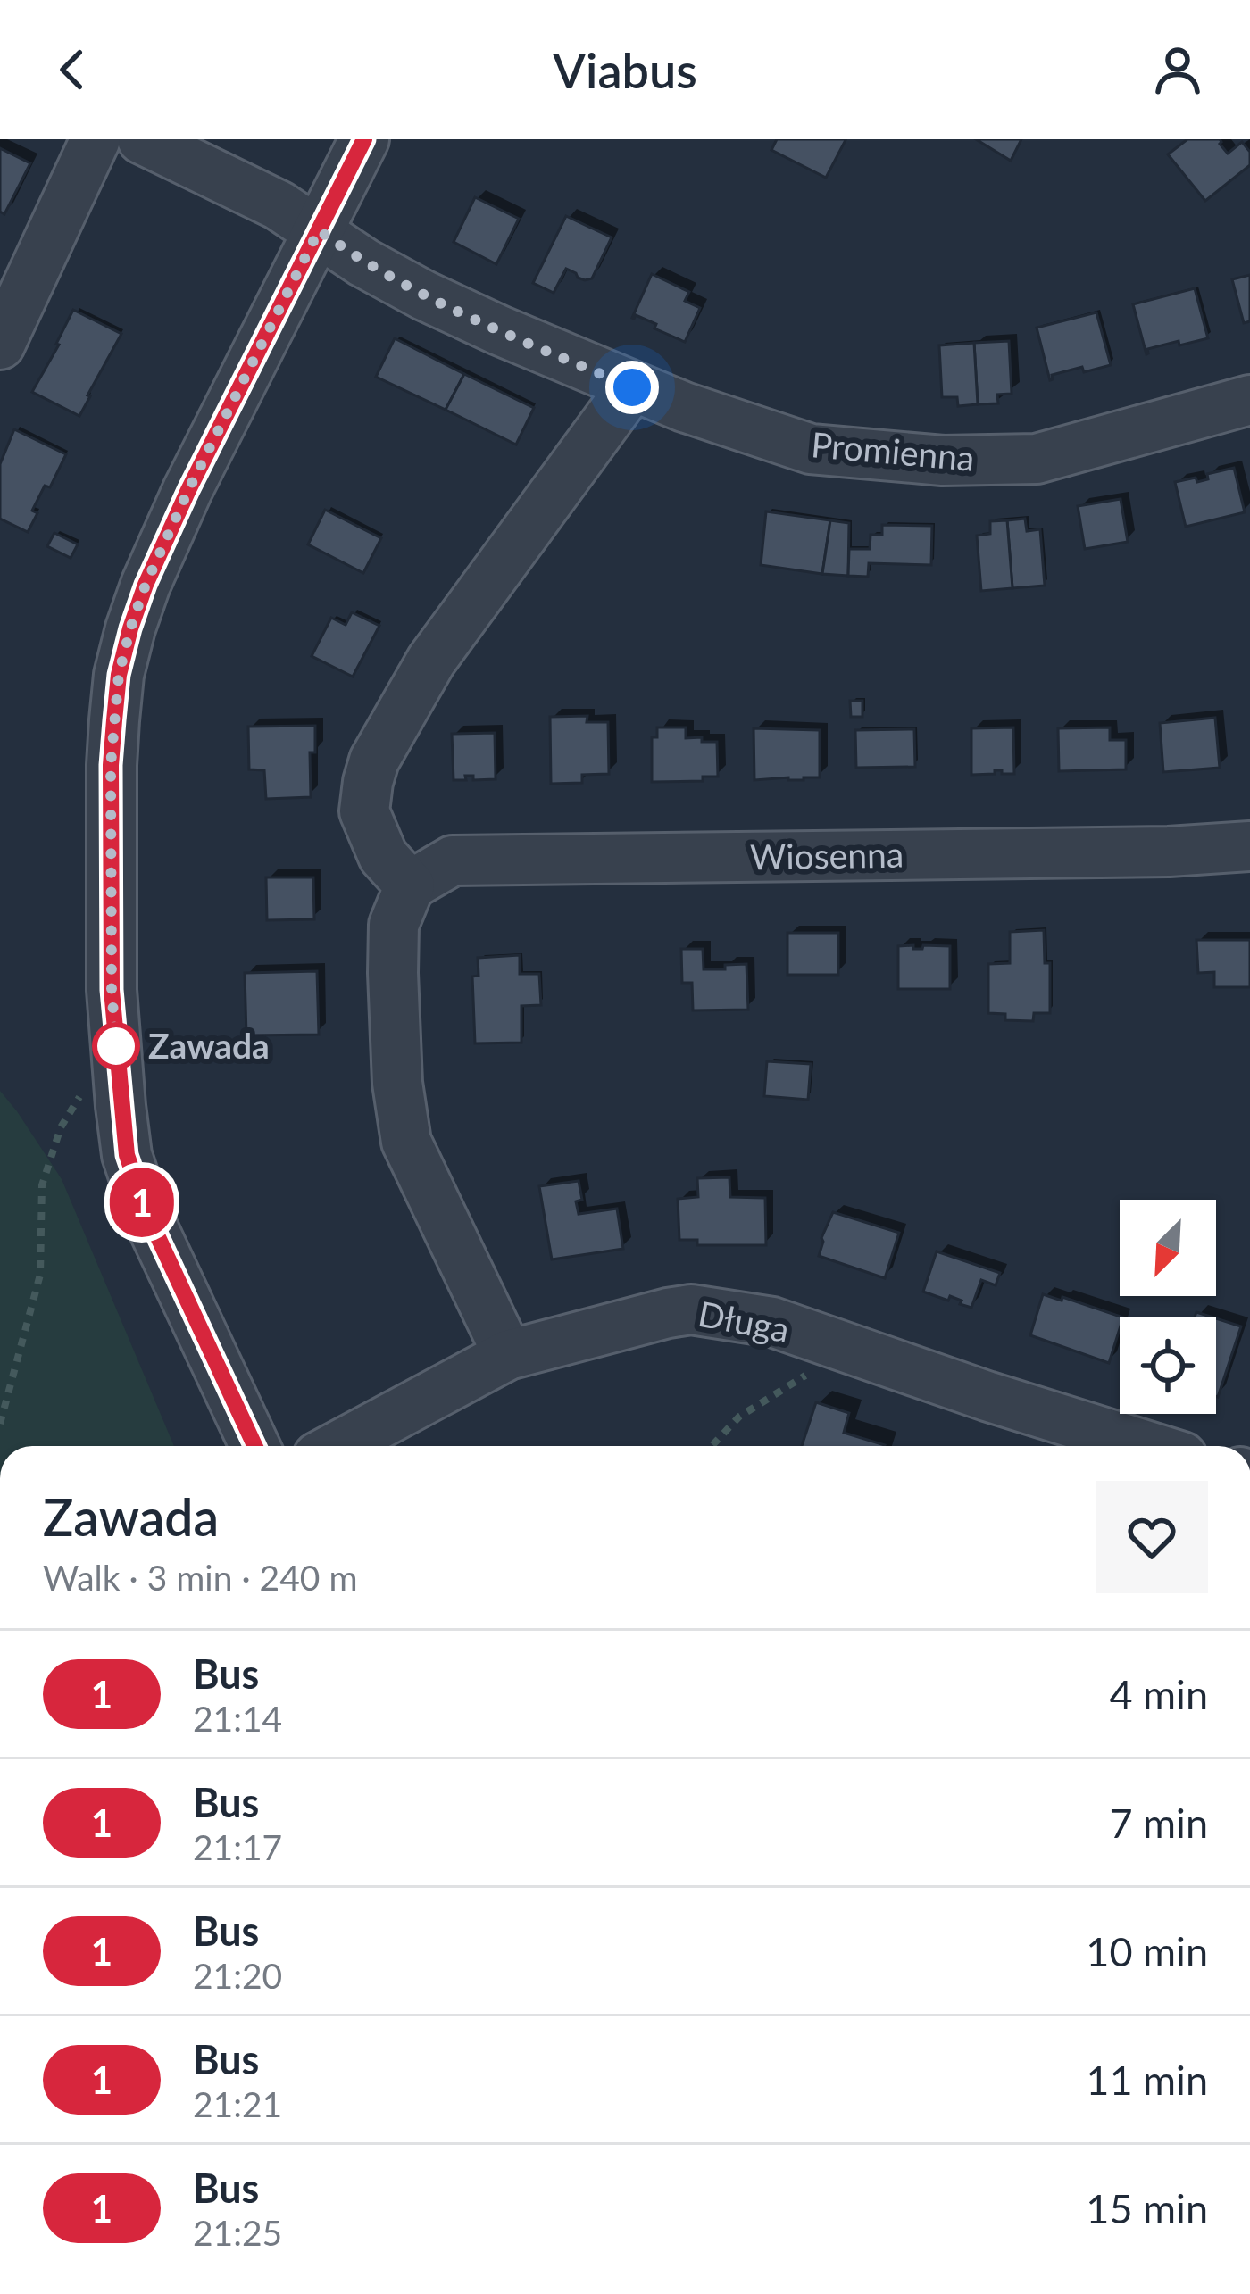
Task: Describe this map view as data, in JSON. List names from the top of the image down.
{
  "streets": {
    "street": ["Promienna", "Wiosenna", "Długa"]
  },
  "places": ["Zawada"],
  "lines": ["bus line 1"],
  "north": "bottom left",
  "page": {
    "header": "Viabus",
    "on_map": "1",
    "heading": ["Zawada", "Walk · 3 min · 240 m"],
    "list": [
      {
        "mark": "1",
        "name": "Bus",
        "note": "21:14",
        "value": "4 min"
      },
      {
        "mark": "1",
        "name": "Bus",
        "note": "21:17",
        "value": "7 min"
      },
      {
        "mark": "1",
        "name": "Bus",
        "note": "21:20",
        "value": "10 min"
      },
      {
        "mark": "1",
        "name": "Bus",
        "note": "21:21",
        "value": "11 min"
      },
      {
        "mark": "1",
        "name": "Bus",
        "note": "21:25",
        "value": "15 min"
      }
    ]
  }
}
